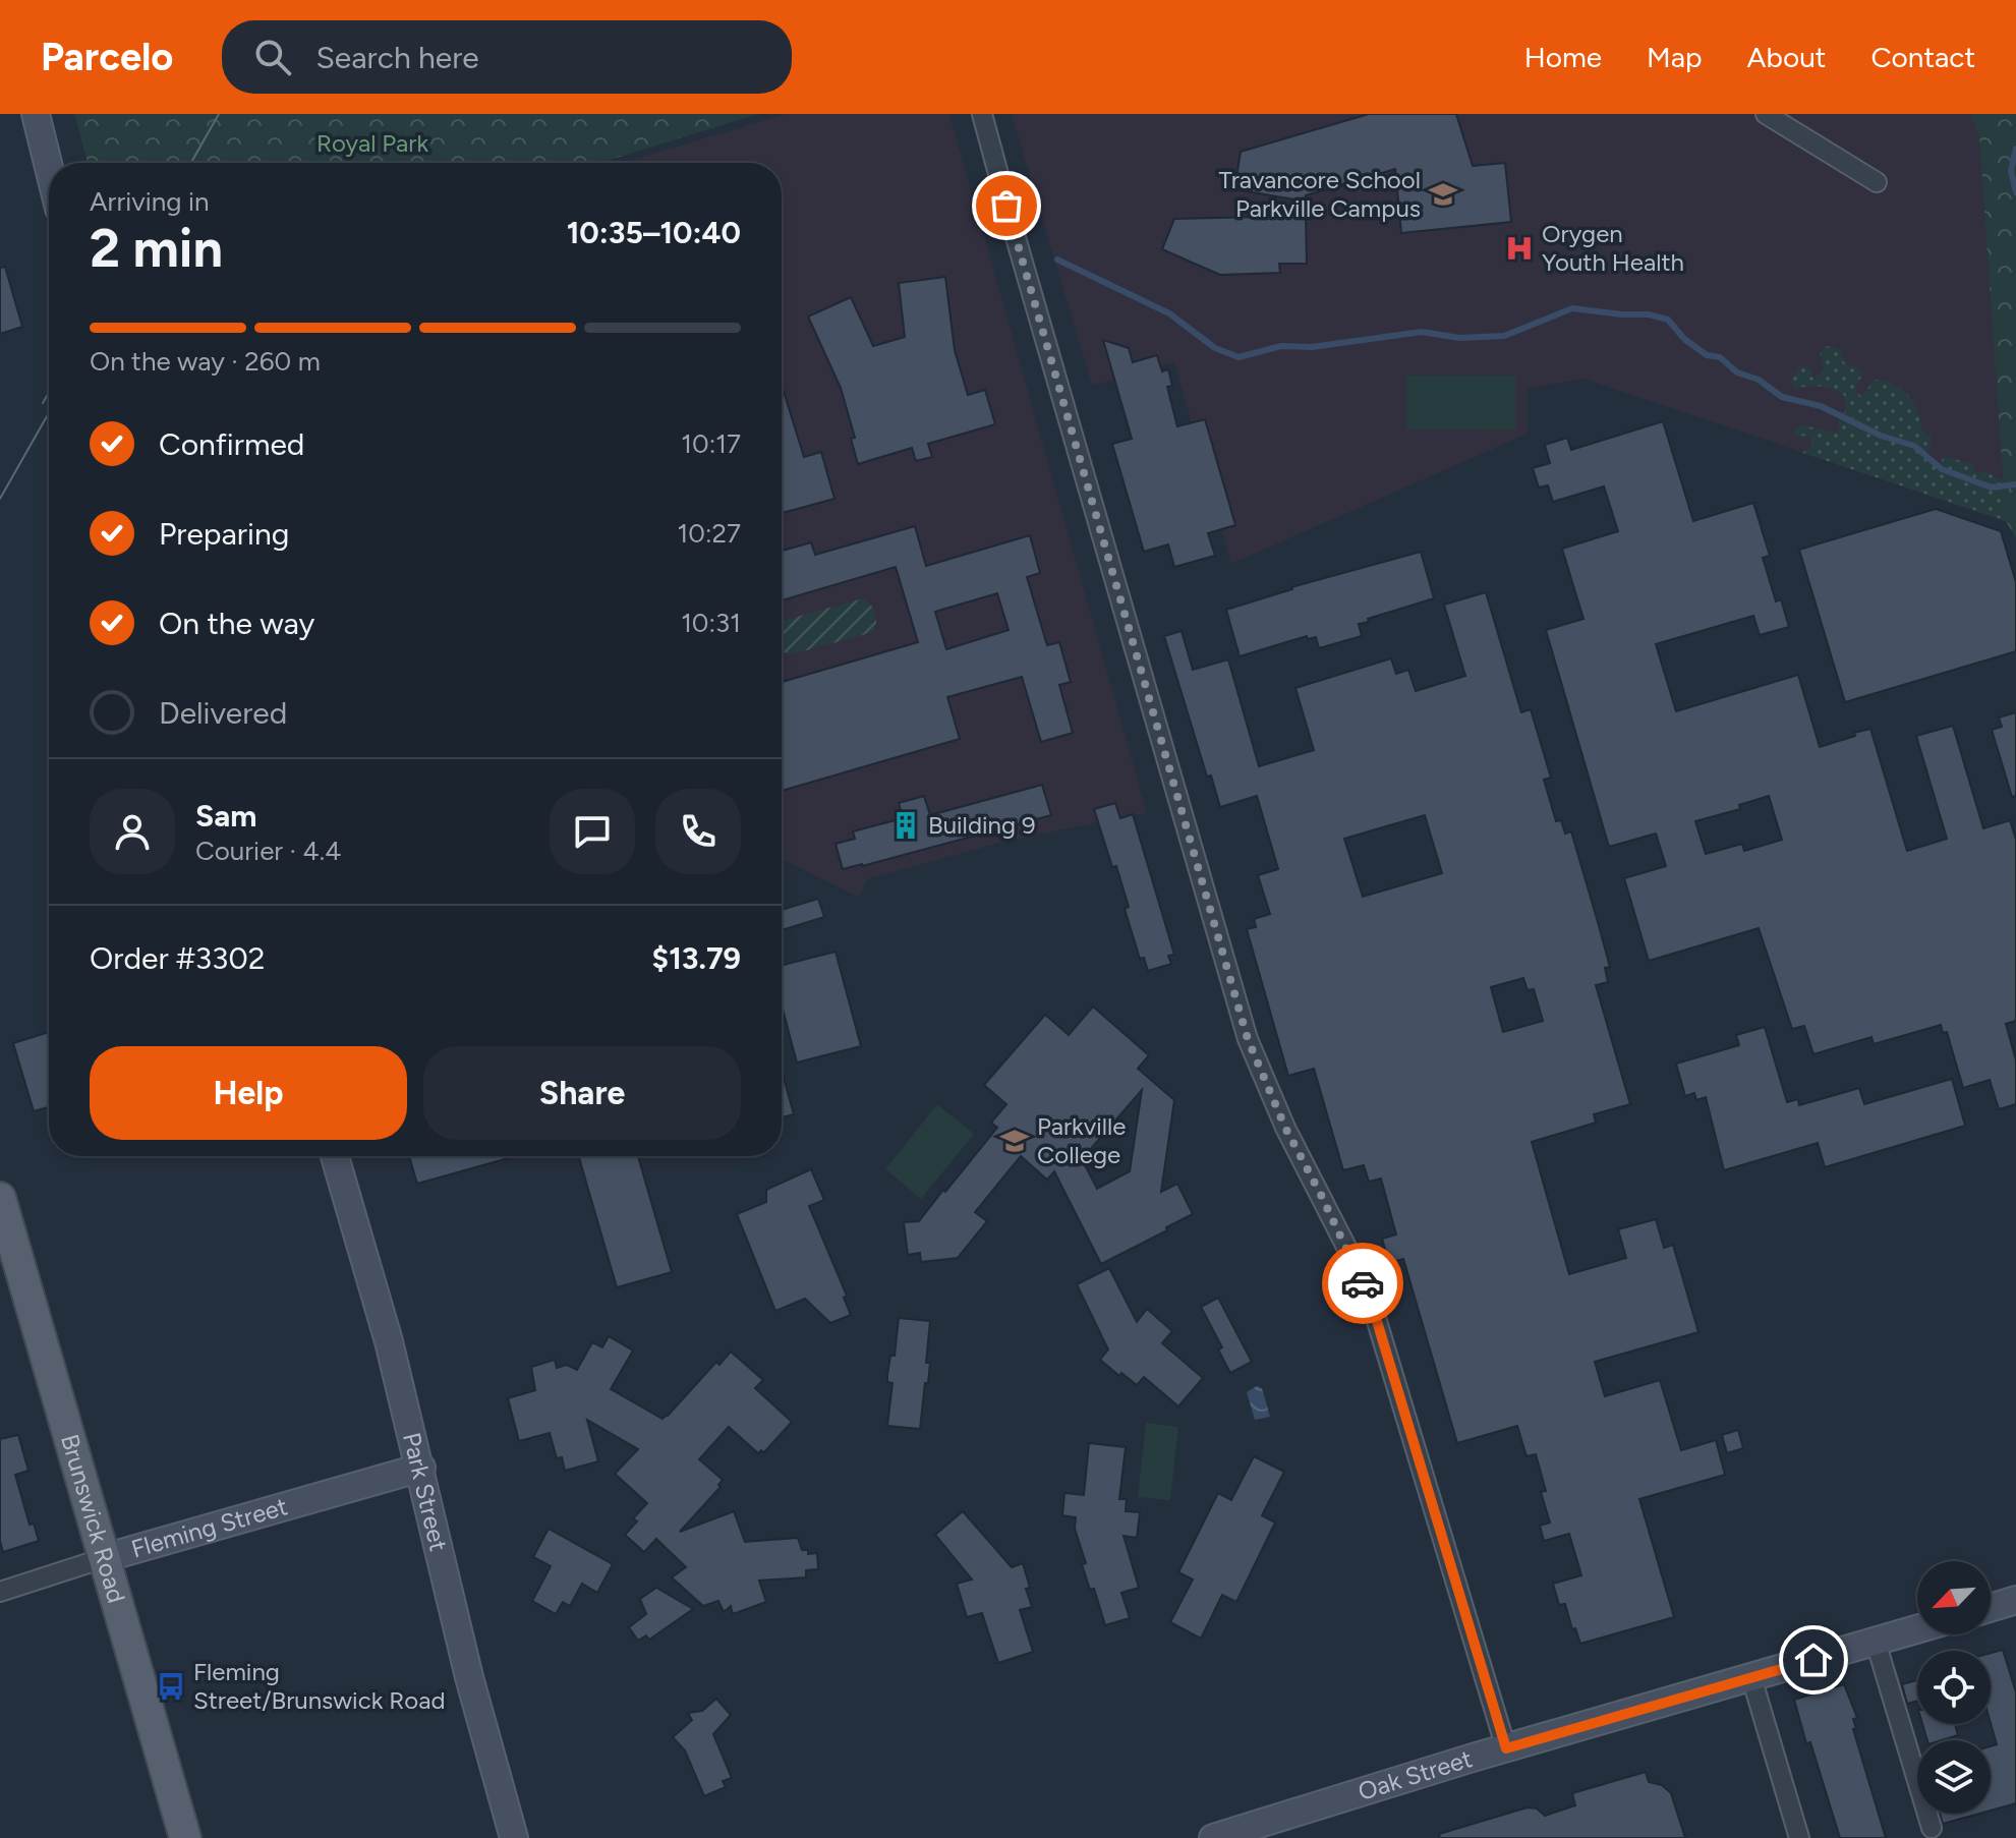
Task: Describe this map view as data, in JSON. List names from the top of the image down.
{
  "streets": {
    "main road": ["Brunswick Road"],
    "street": ["Park Street", "Fleming Street", "Oak Street"]
  },
  "crossings": [
    ["Park Street", "Fleming Street"],
    ["Brunswick Road", "Fleming Street"]
  ],
  "parks": ["Royal Park"],
  "places": {
    "school or university": ["Travancore School Parkville Campus", "Parkville College"],
    "hospital": ["Orygen Youth Health"],
    "building": ["Building 9"],
    "bus stop": ["Fleming Street/Brunswick Road"]
  },
  "north": "bottom left",
  "page": {
    "header": "Parcelo",
    "search": "Search here",
    "nav": [
      "Home",
      "Map",
      "About",
      "Contact"
    ],
    "heading": ["2 min", "Arriving in", "10:35–10:40"],
    "panel": [
      "Sam",
      "Courier · 4.4",
      "Order #3302",
      "$13.79"
    ],
    "bar": "On the way · 260 m",
    "list": [
      ["Confirmed", "10:17"],
      ["Preparing", "10:27"],
      ["On the way", "10:31"],
      "Delivered"
    ],
    "buttons": ["Help", "Share"]
  }
}
